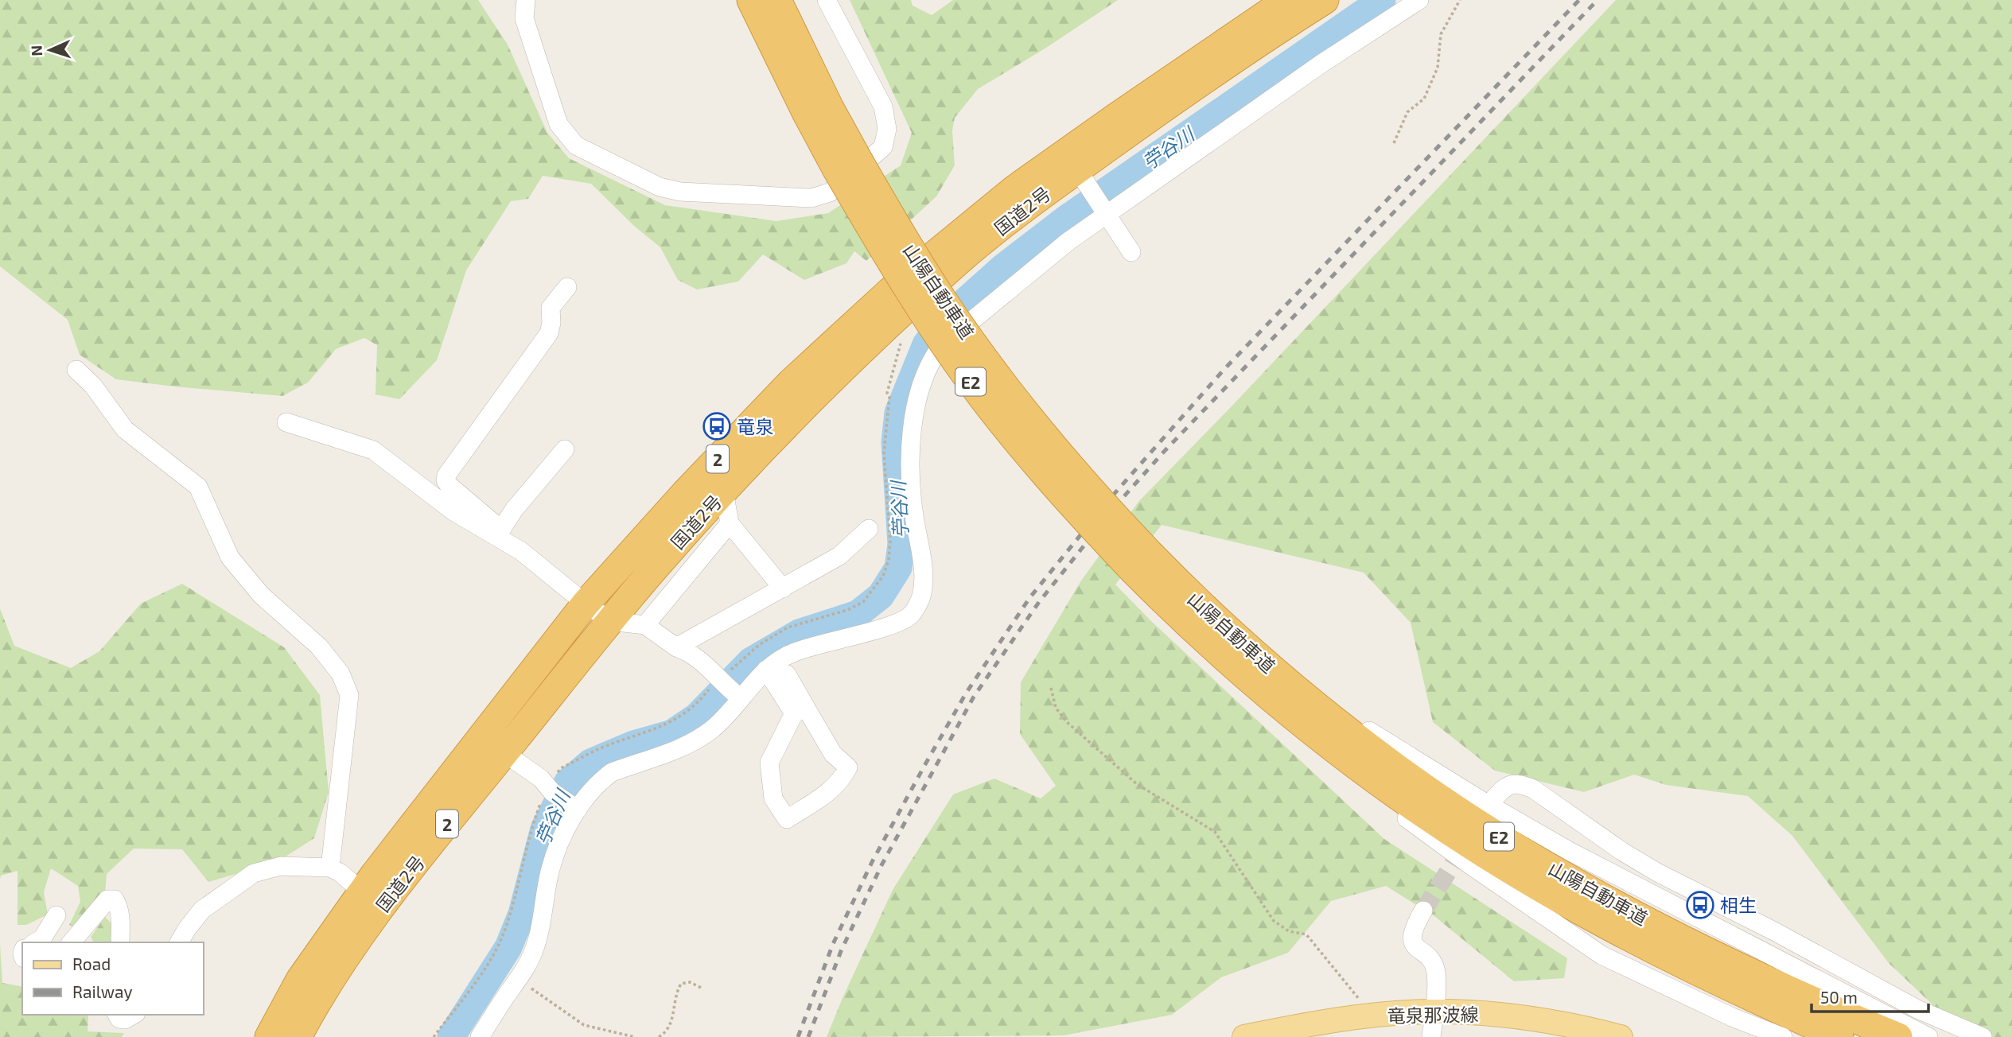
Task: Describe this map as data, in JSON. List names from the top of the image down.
{
  "streets": {
    "highway": [
      "国道2号",
      "山陽自動車道",
      "E2",
      "2"
    ],
    "main road": ["竜泉那波線"]
  },
  "water": ["苧谷川"],
  "places": {
    "bus stop": ["竜泉", "相生"]
  },
  "legend": ["Road", "Railway"],
  "scale_bar": "50 m",
  "north": "left"
}
